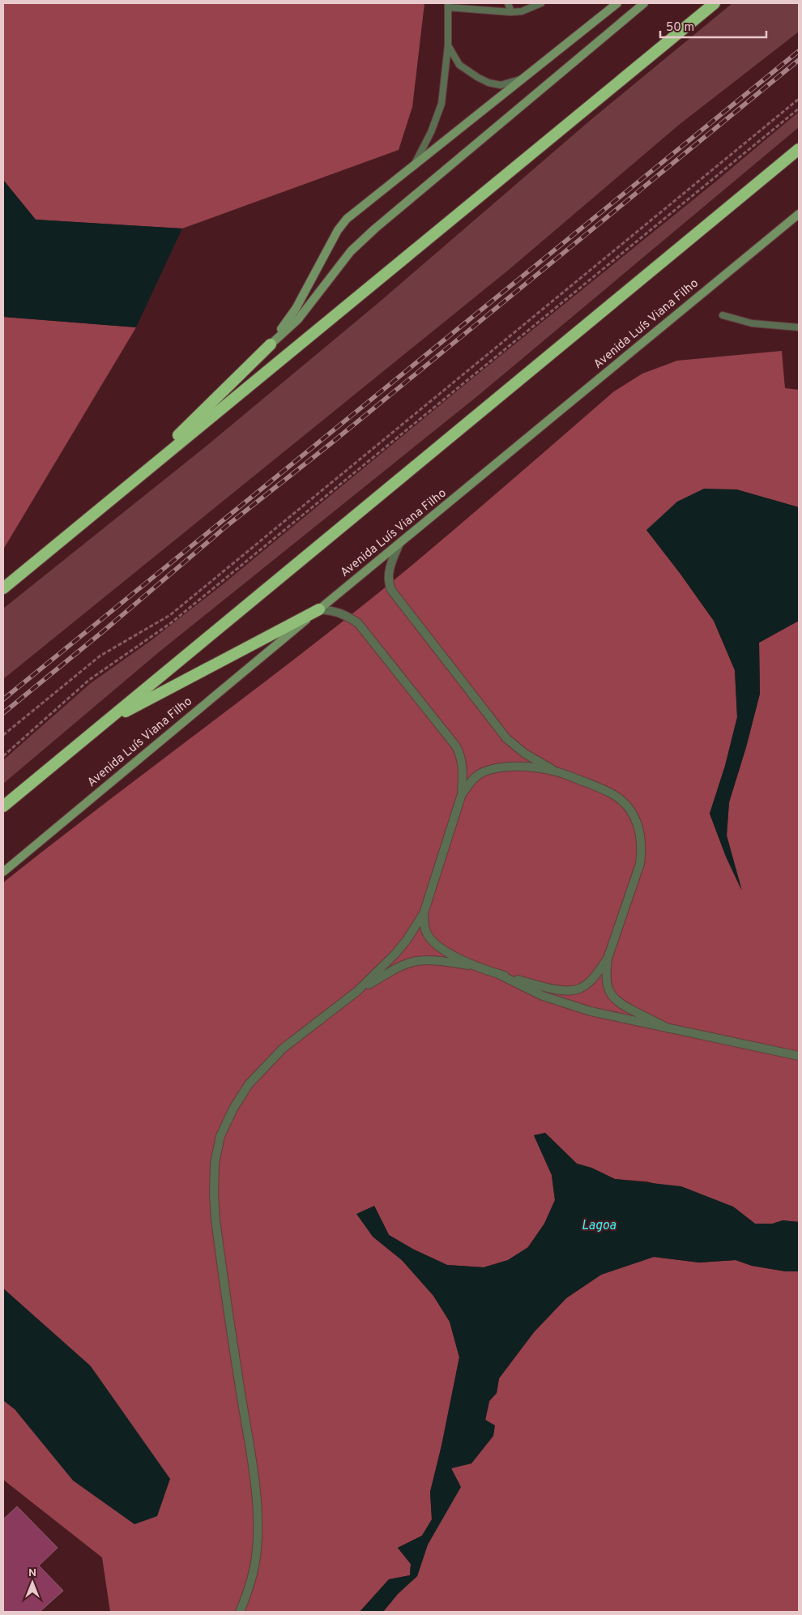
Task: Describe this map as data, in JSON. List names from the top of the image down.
{
  "streets": {
    "main road": ["Avenida Luís Viana Filho"]
  },
  "water": ["Lagoa"],
  "scale_bar": "50 m",
  "north": "top"
}
